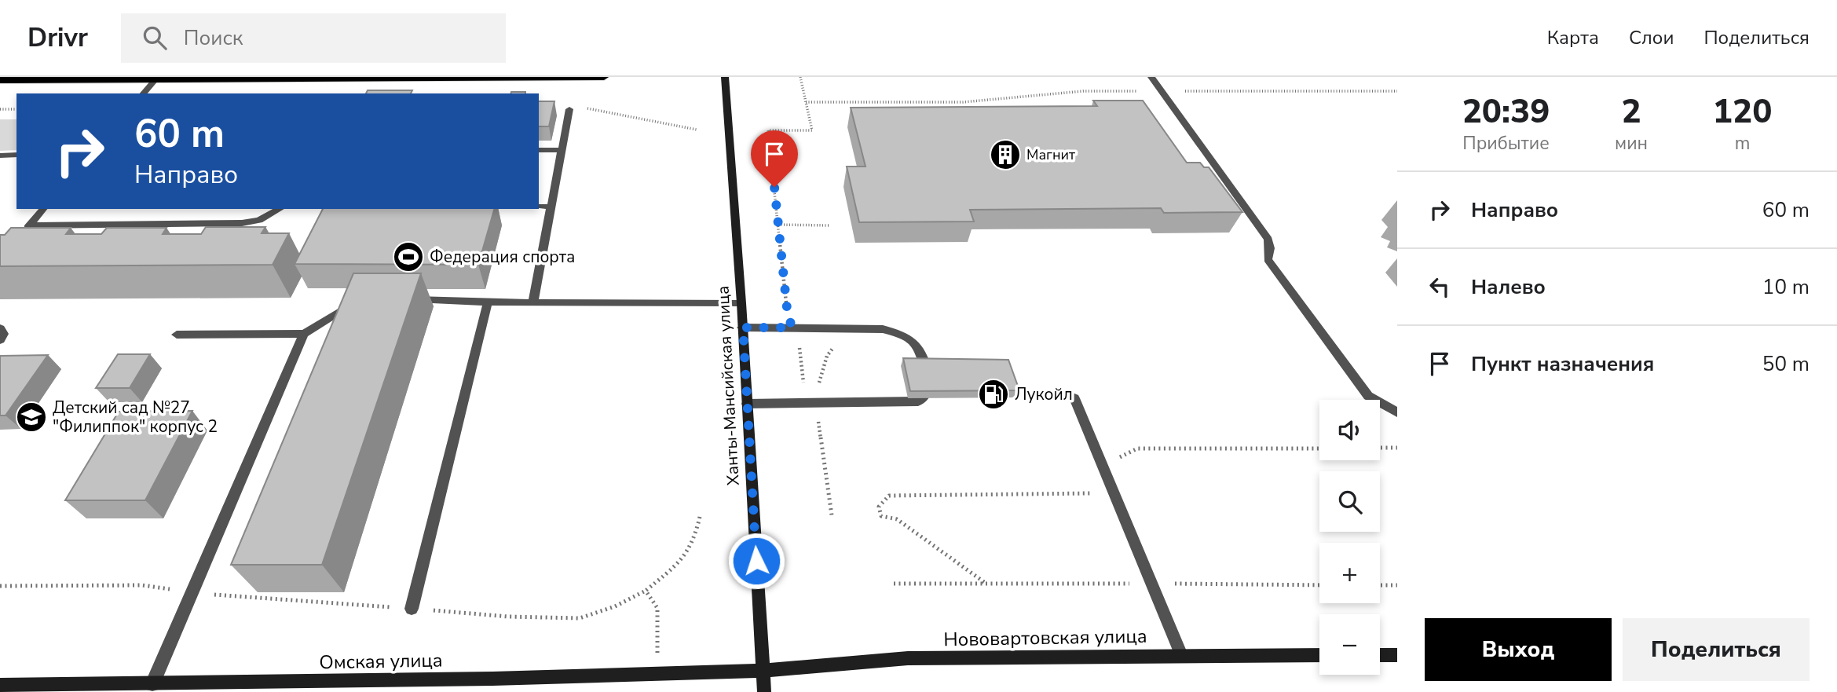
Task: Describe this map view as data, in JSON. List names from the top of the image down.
{
  "streets": {
    "main road": ["Ханты-Мансийская улица", "Нововартовская улица", "Омская улица"]
  },
  "crossings": [
    ["Ханты-Мансийская улица", "Нововартовская улица"],
    ["Ханты-Мансийская улица", "Омская улица"],
    ["Нововартовская улица", "Омская улица"]
  ],
  "places": {
    "building": ["Магнит"],
    "sports": ["Федерация спорта"],
    "fuel station": ["Лукойл"],
    "school or university": ["Детский сад №27 \"Филиппок\" корпус 2"]
  },
  "page": {
    "header": "Drivr",
    "search": "Поиск",
    "nav": ["Карта", "Слои", "Поделиться"],
    "eta": [
      "20:39",
      "Прибытие",
      "2",
      "мин",
      "120",
      "m"
    ],
    "turn": ["60 m", "Направо"],
    "list": [
      {
        "name": "Направо",
        "value": "60 m"
      },
      {
        "name": "Налево",
        "value": "10 m"
      },
      {
        "name": "Пункт назначения",
        "value": "50 m"
      }
    ],
    "map_buttons": ["+", "−"],
    "buttons": ["Выход", "Поделиться"]
  }
}
